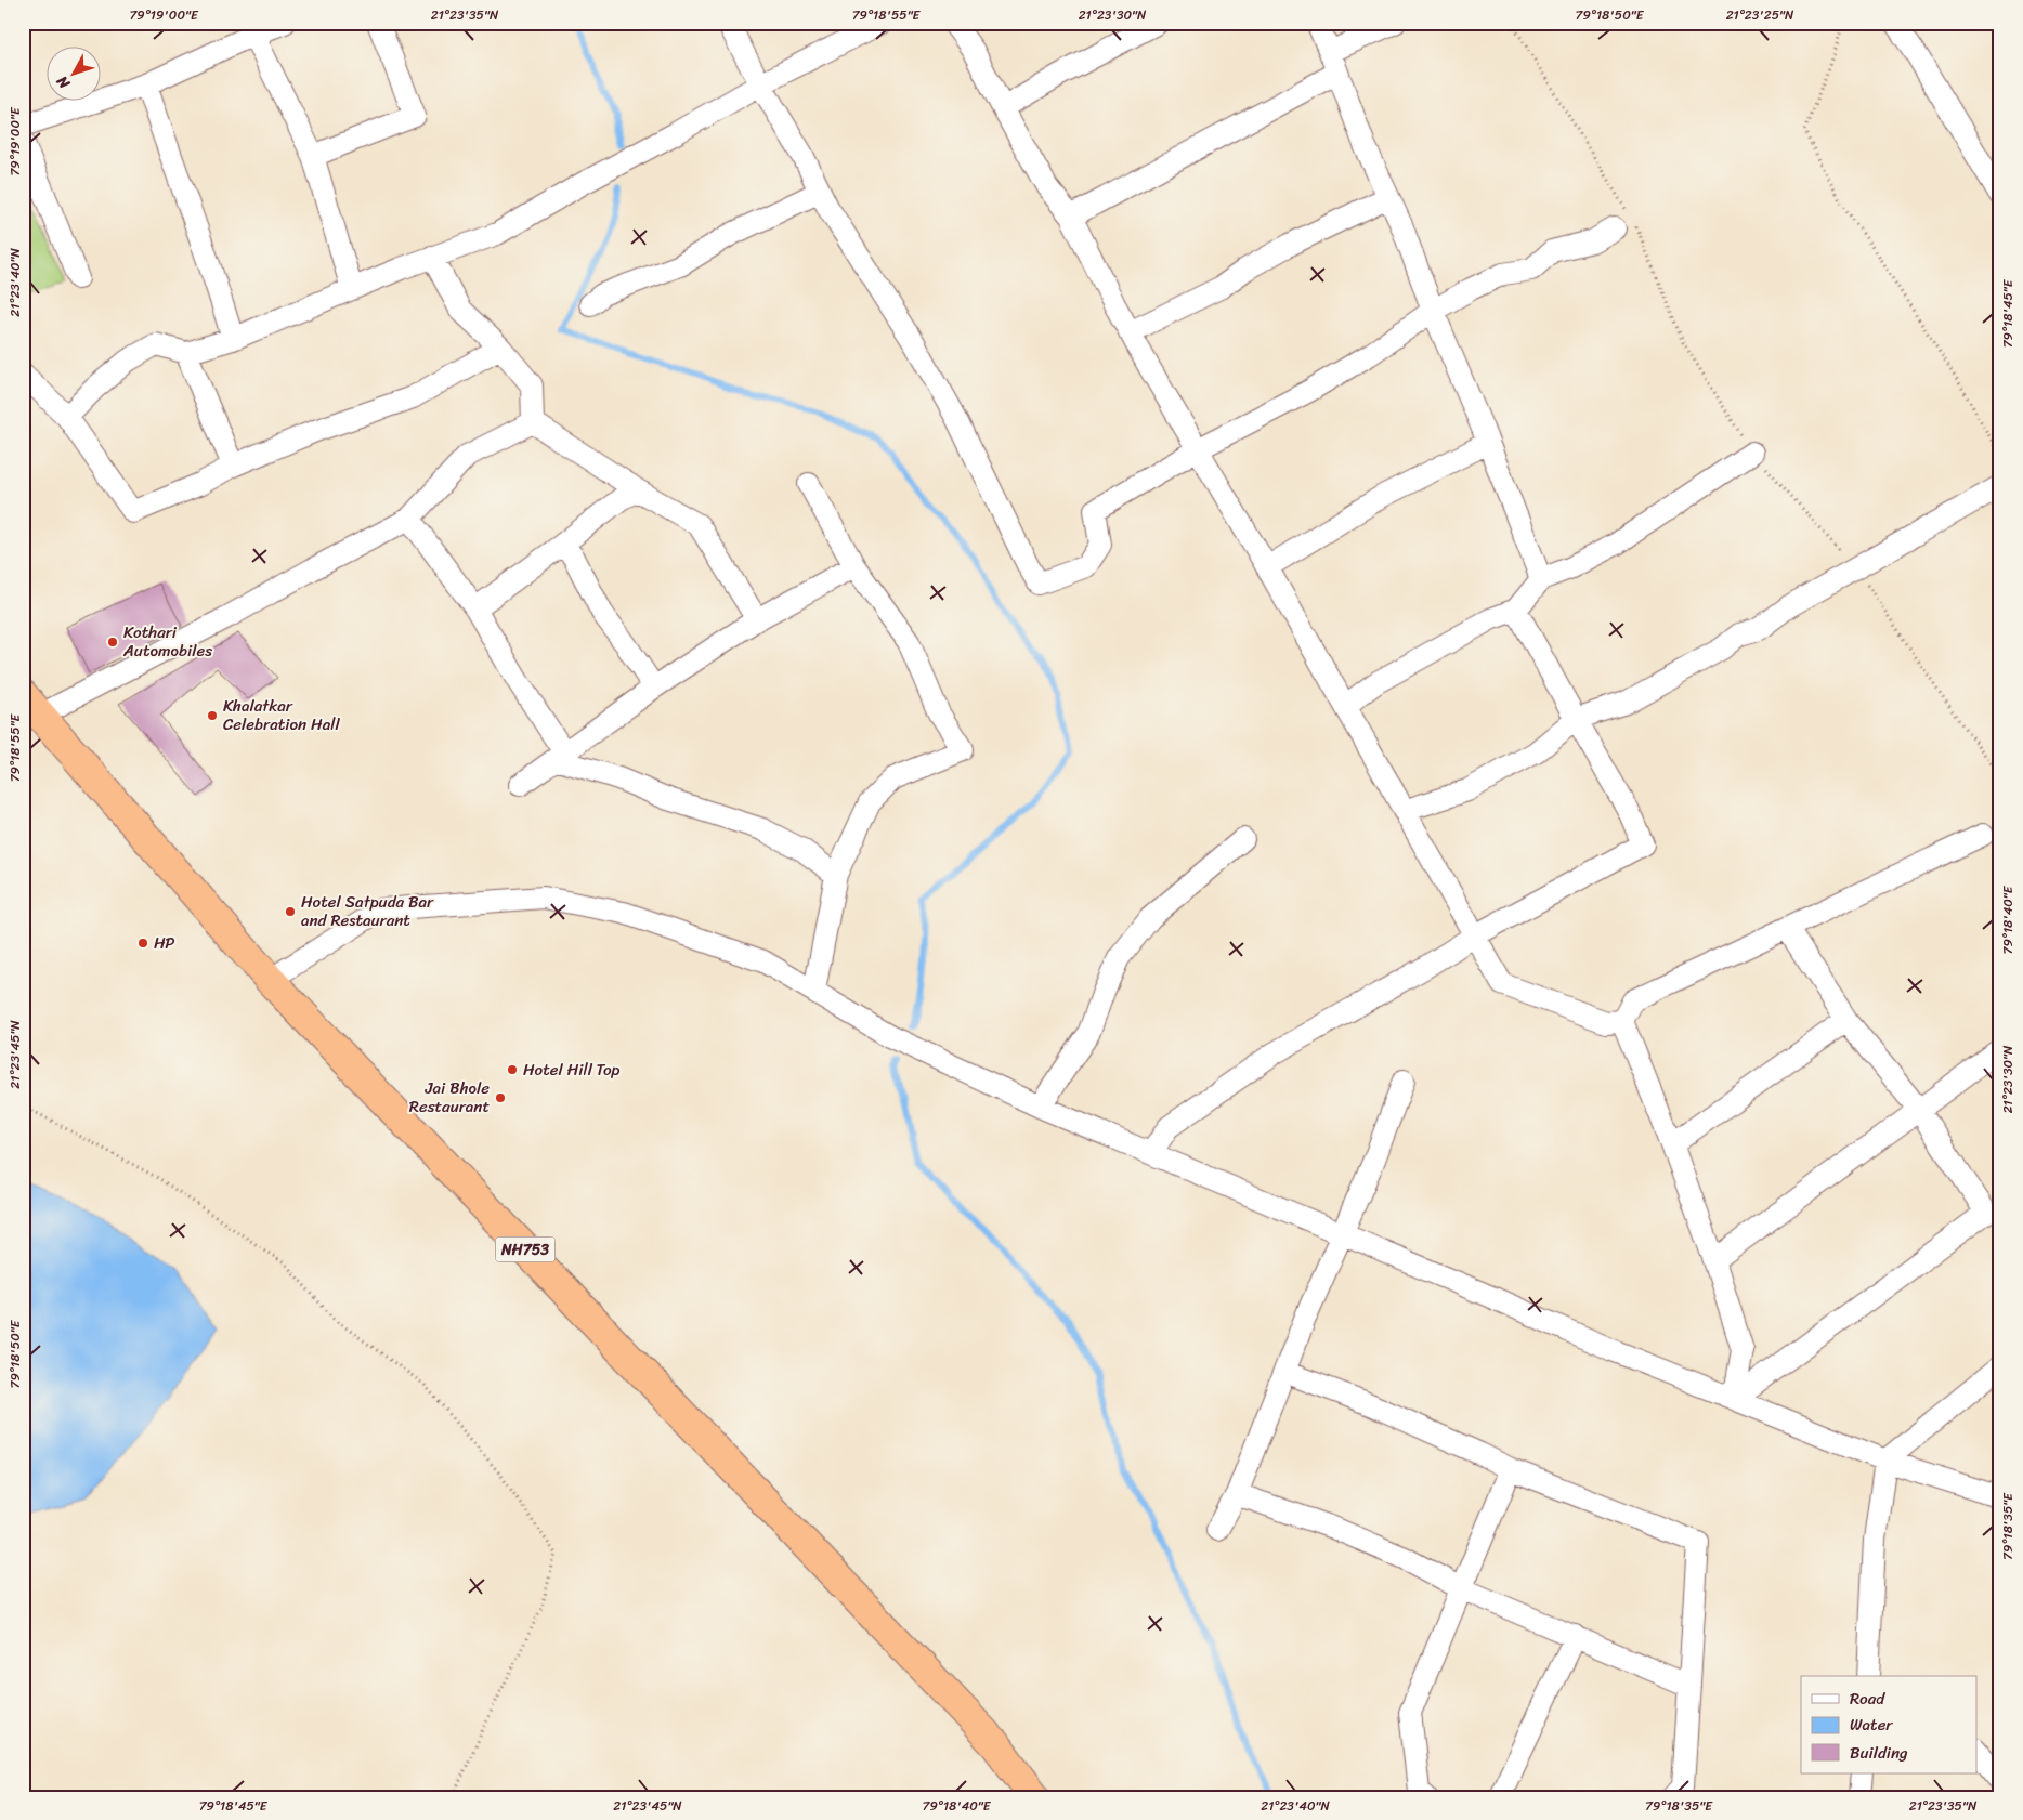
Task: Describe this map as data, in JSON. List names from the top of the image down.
{
  "streets": {
    "highway": ["NH753"]
  },
  "places": [
    "Kothari Automobiles",
    "Khalatkar Celebration Hall",
    "Hotel Satpuda Bar and Restaurant",
    "HP",
    "Hotel Hill Top",
    "Jai Bhole Restaurant"
  ],
  "legend": ["Road", "Water", "Building"],
  "north": "bottom left",
  "coordinates": [
    "79°19'00\"E",
    "21°23'35\"N",
    "79°18'55\"E",
    "21°23'30\"N",
    "79°18'50\"E",
    "21°23'25\"N",
    "21°23'40\"N",
    "79°18'45\"E",
    "79°18'40\"E",
    "21°23'45\"N",
    "79°18'35\"E"
  ]
}
